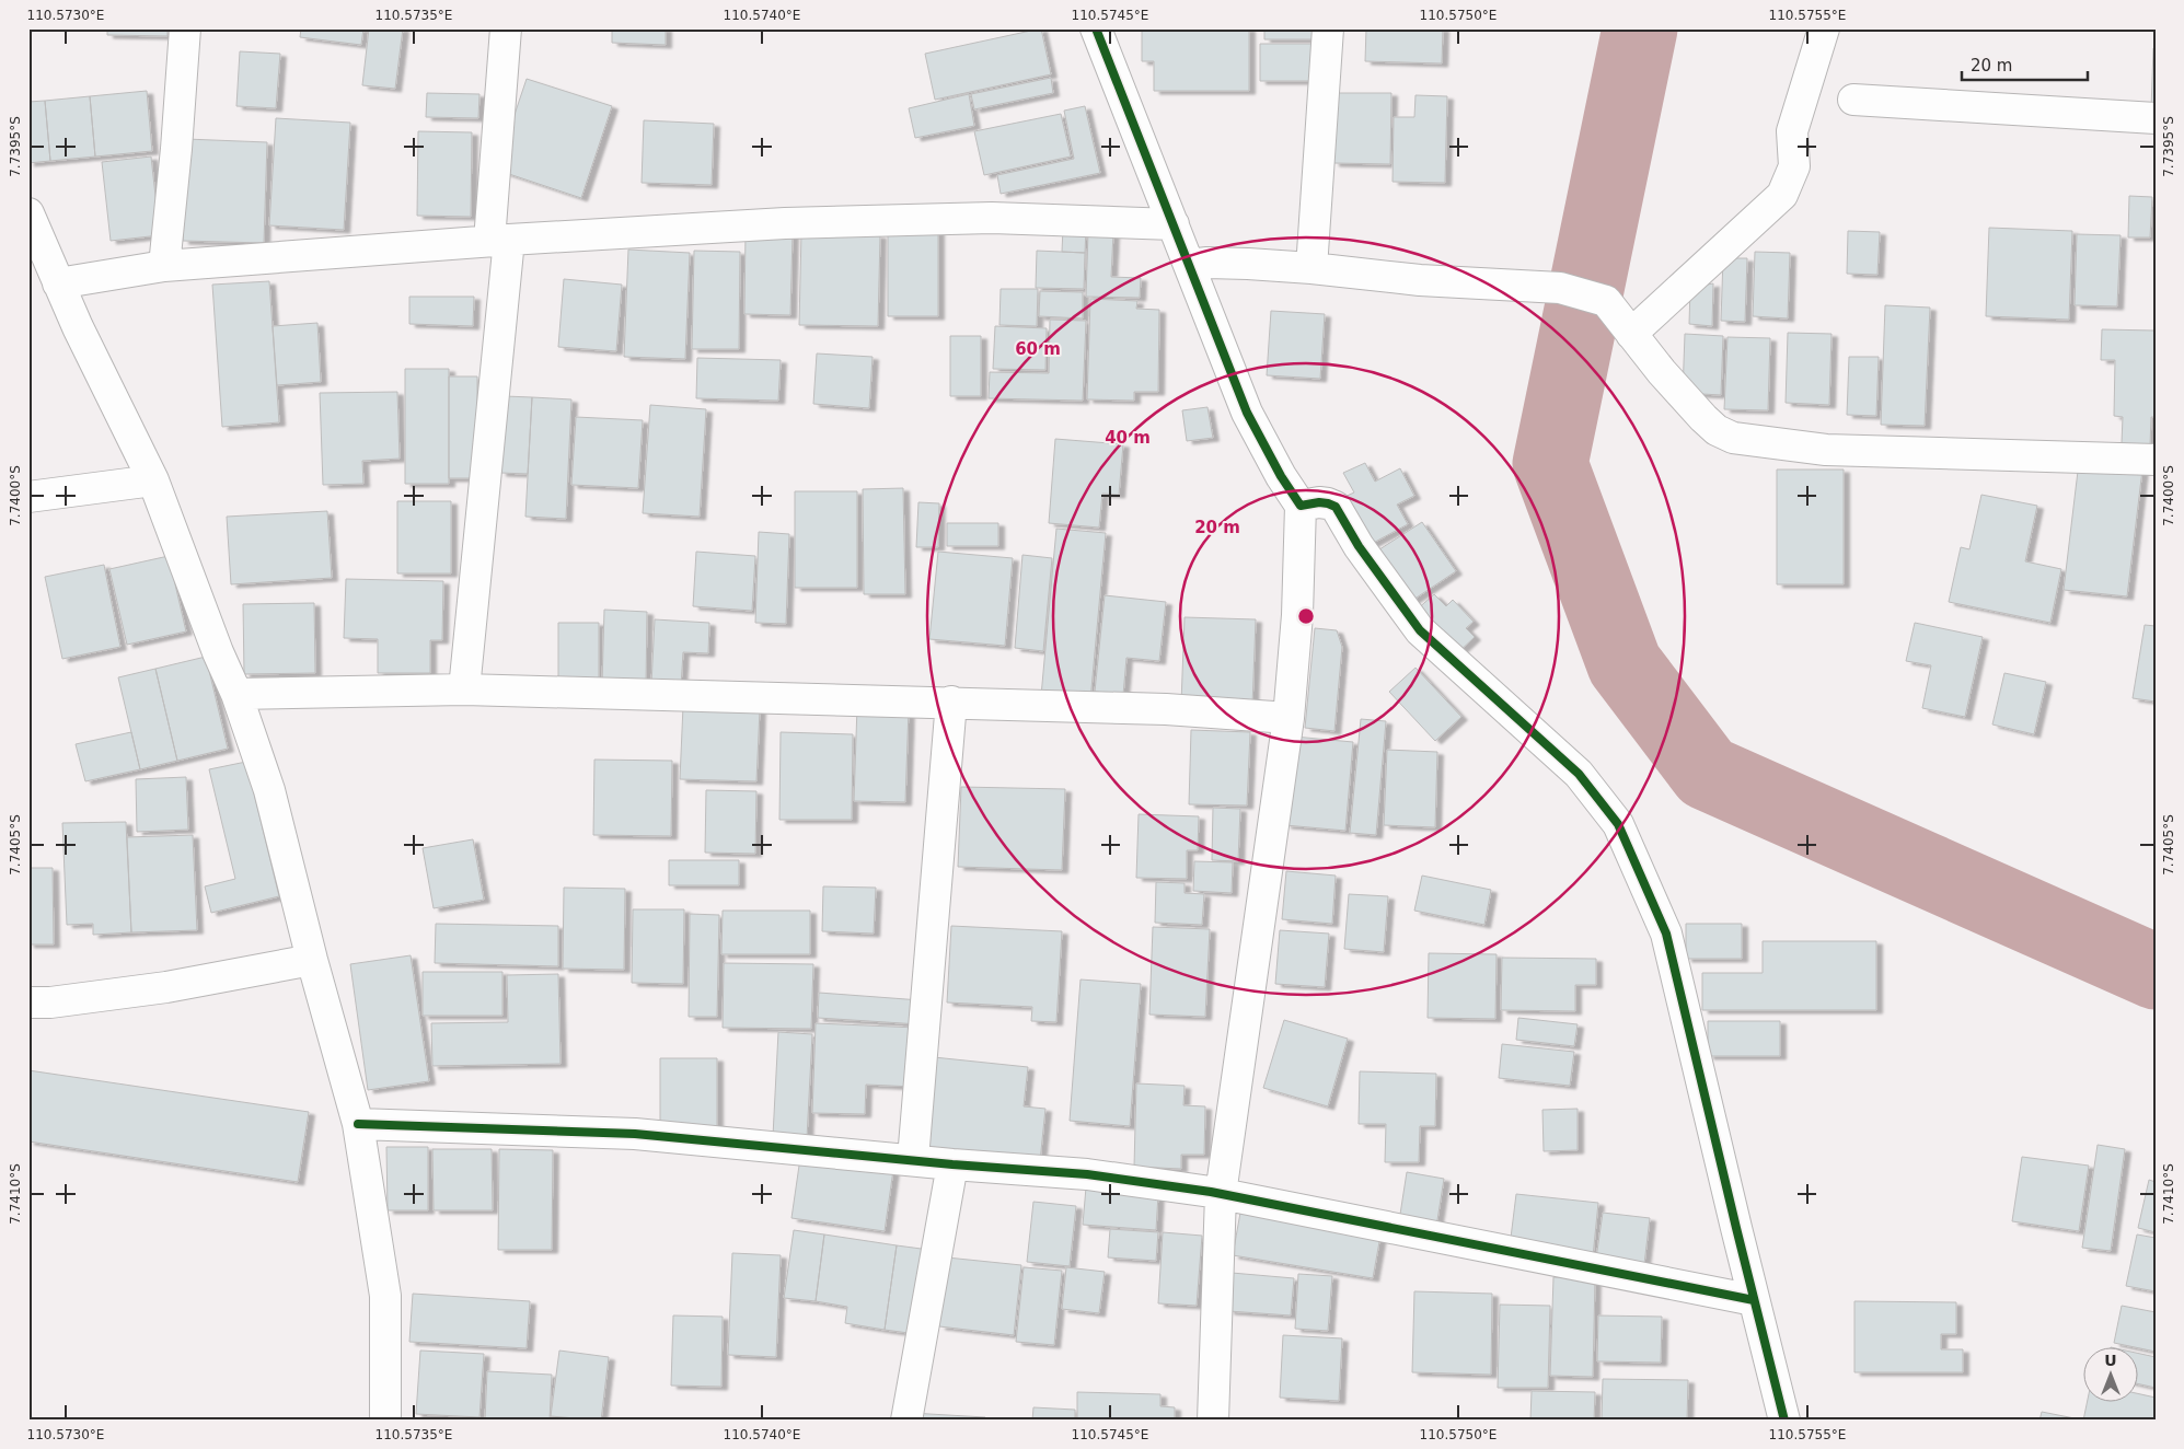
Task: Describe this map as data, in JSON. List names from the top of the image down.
{
  "scale_bar": "20 m",
  "north": "top",
  "coordinates": [
    "110.5730°E",
    "110.5735°E",
    "110.5740°E",
    "110.5745°E",
    "110.5750°E",
    "110.5755°E",
    "7.7395°S",
    "7.7400°S",
    "7.7405°S",
    "7.7410°S"
  ],
  "rings": ["60 m", "40 m", "20 m"]
}
